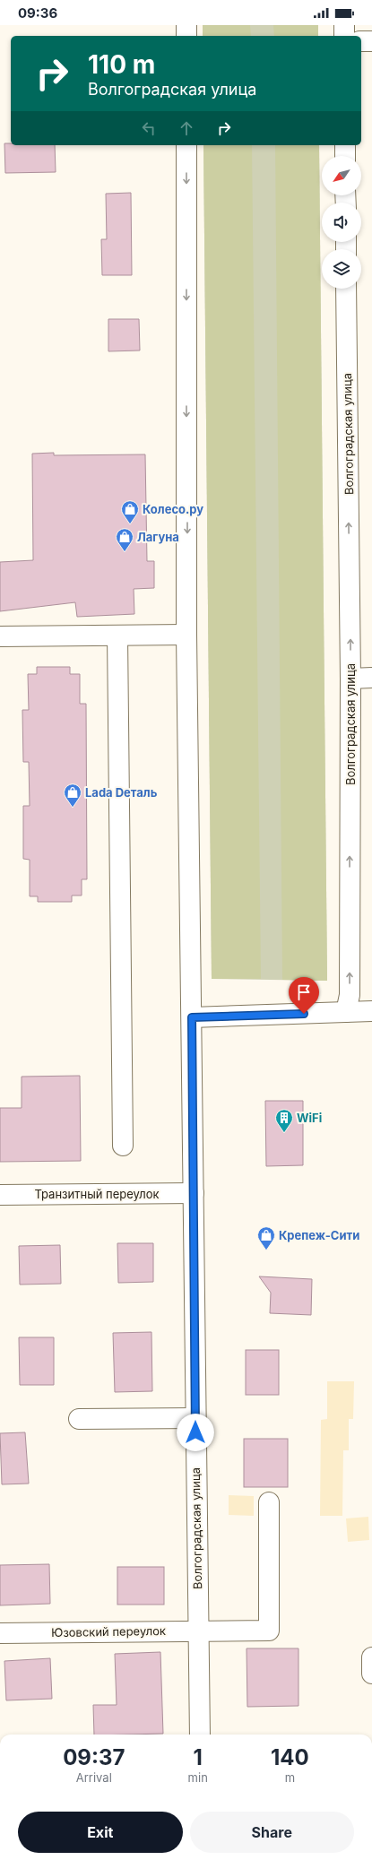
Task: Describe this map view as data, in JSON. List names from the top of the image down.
{
  "streets": {
    "street": ["Волгоградская улица", "Транзитный переулок", "Юзовский переулок"]
  },
  "crossings": [
    ["Волгоградская улица", "Транзитный переулок"],
    ["Волгоградская улица", "Юзовский переулок"]
  ],
  "places": {
    "shop": [
      "Колесо.ру",
      "Лагуна",
      "Lada Dеталь",
      "Крепеж-Сити"
    ],
    "building": ["WiFi"]
  },
  "north": "bottom left",
  "page": {
    "status": "09:36",
    "turn": ["110 m", "Волгоградская улица"],
    "eta": [
      "09:37",
      "Arrival",
      "1",
      "min",
      "140",
      "m"
    ],
    "buttons": ["Exit", "Share"]
  }
}
